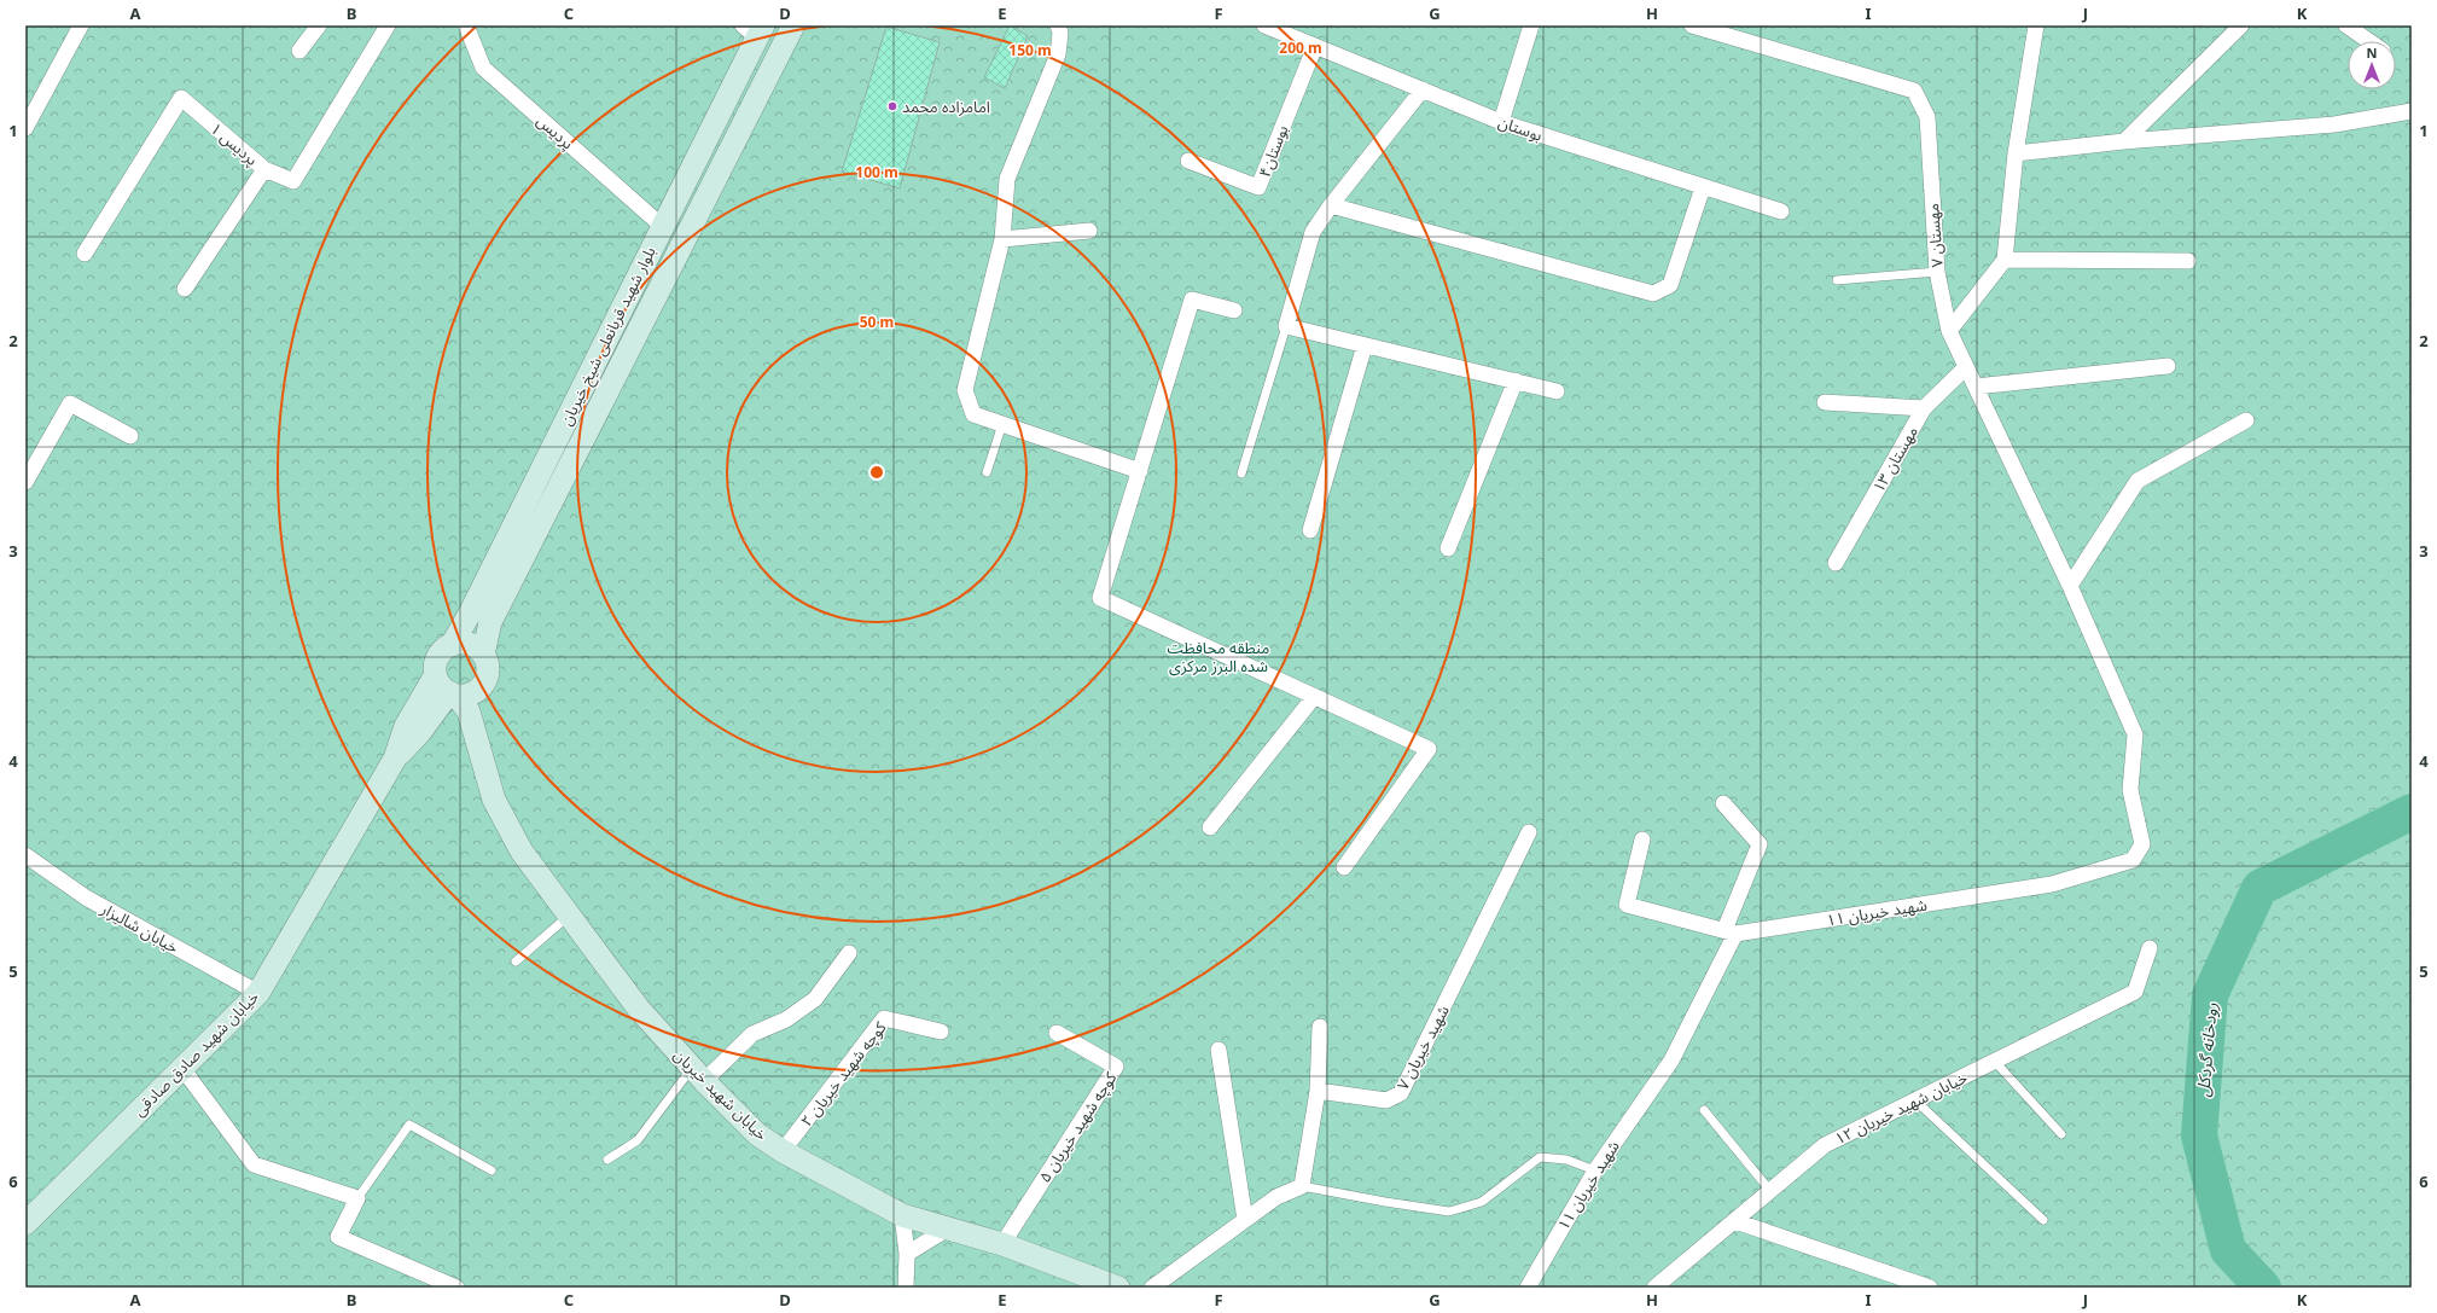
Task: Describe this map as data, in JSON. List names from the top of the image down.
{
  "streets": {
    "street": [
      "بوستان",
      "پردیس",
      "پردیس ۱",
      "بوستان۴",
      "مهستان ۷",
      "بلوار شهید قربانعلی شیخ خیریان",
      "مهستان ۱۳",
      "شهید خیریان ۱۱",
      "خیابان شالیزار",
      "شهید خیریان ۷",
      "خیابان شهید صادق صادقی",
      "کوچه شهید خیریان ۲",
      "خیابان شهید خیریان",
      "خیابان شهید خیریان ۱۲",
      "کوچه شهید خیریان ۵"
    ]
  },
  "crossings": [
    ["بوستان", "بوستان۴"],
    ["پردیس", "بلوار شهید قربانعلی شیخ خیریان"],
    ["مهستان ۷", "مهستان ۱۳"],
    ["مهستان ۷", "شهید خیریان ۱۱"],
    ["بلوار شهید قربانعلی شیخ خیریان", "خیابان شهید صادق صادقی"],
    ["خیابان شالیزار", "خیابان شهید صادق صادقی"],
    ["کوچه شهید خیریان ۲", "خیابان شهید خیریان"],
    ["خیابان شهید خیریان", "کوچه شهید خیریان ۵"]
  ],
  "water": ["رودخانه گردکل"],
  "parks": ["منطقه محافظت شده البرز مرکزی"],
  "places": ["امامزاده محمد"],
  "north": "top",
  "grid": {
    "columns": [
      "A",
      "B",
      "C",
      "D",
      "E",
      "F",
      "G",
      "H",
      "I",
      "J",
      "K"
    ],
    "rows": [
      "1",
      "2",
      "3",
      "4",
      "5",
      "6"
    ]
  },
  "rings": [
    "200 m",
    "150 m",
    "100 m",
    "50 m"
  ]
}
